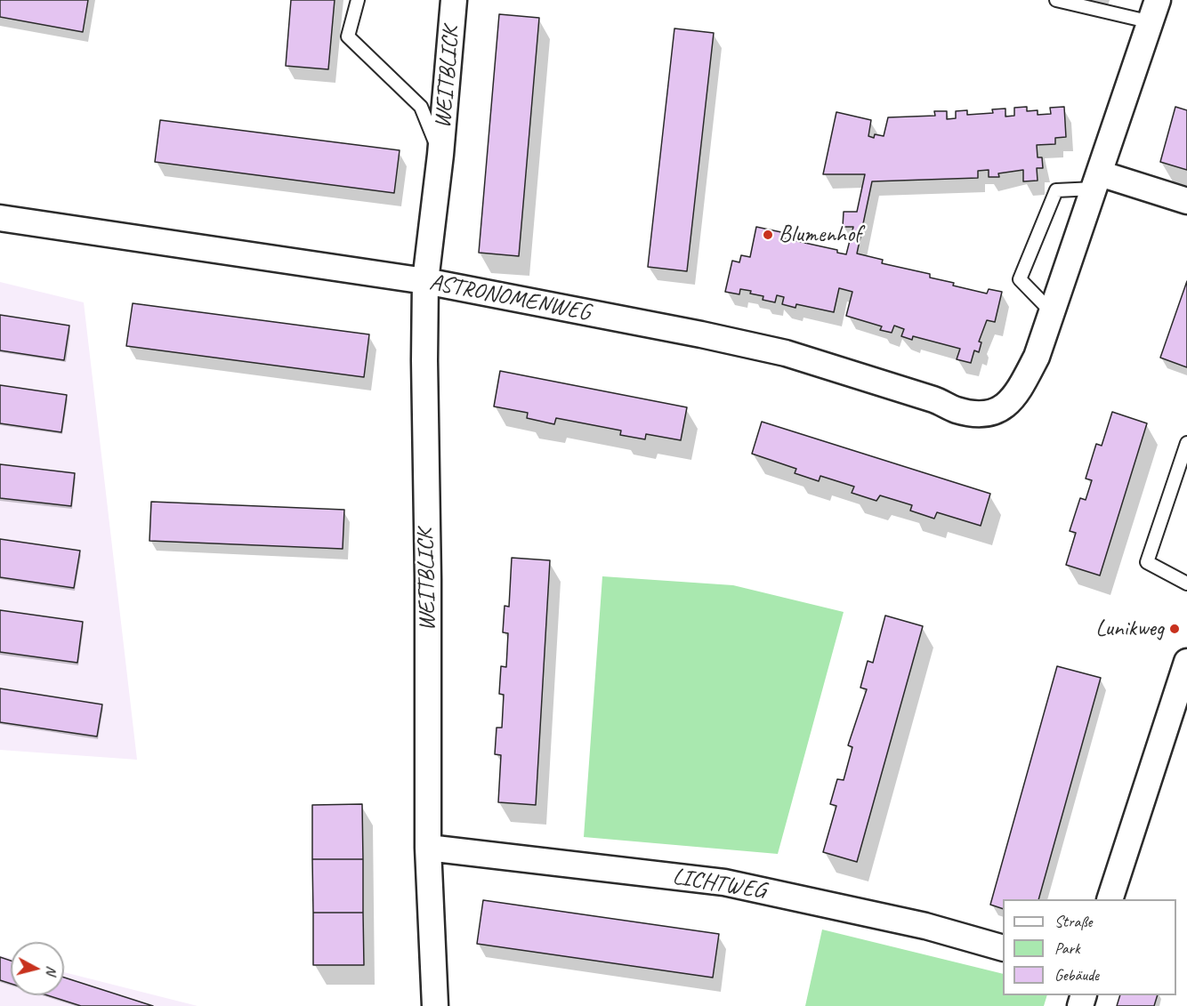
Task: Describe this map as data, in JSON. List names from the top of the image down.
{
  "streets": {
    "street": ["WEITBLICK", "ASTRONOMENWEG", "LICHTWEG"]
  },
  "crossings": [
    ["WEITBLICK", "ASTRONOMENWEG"],
    ["WEITBLICK", "LICHTWEG"]
  ],
  "places": ["Blumenhof", "Lunikweg"],
  "legend": ["Straße", "Park", "Gebäude"],
  "north": "right"
}
